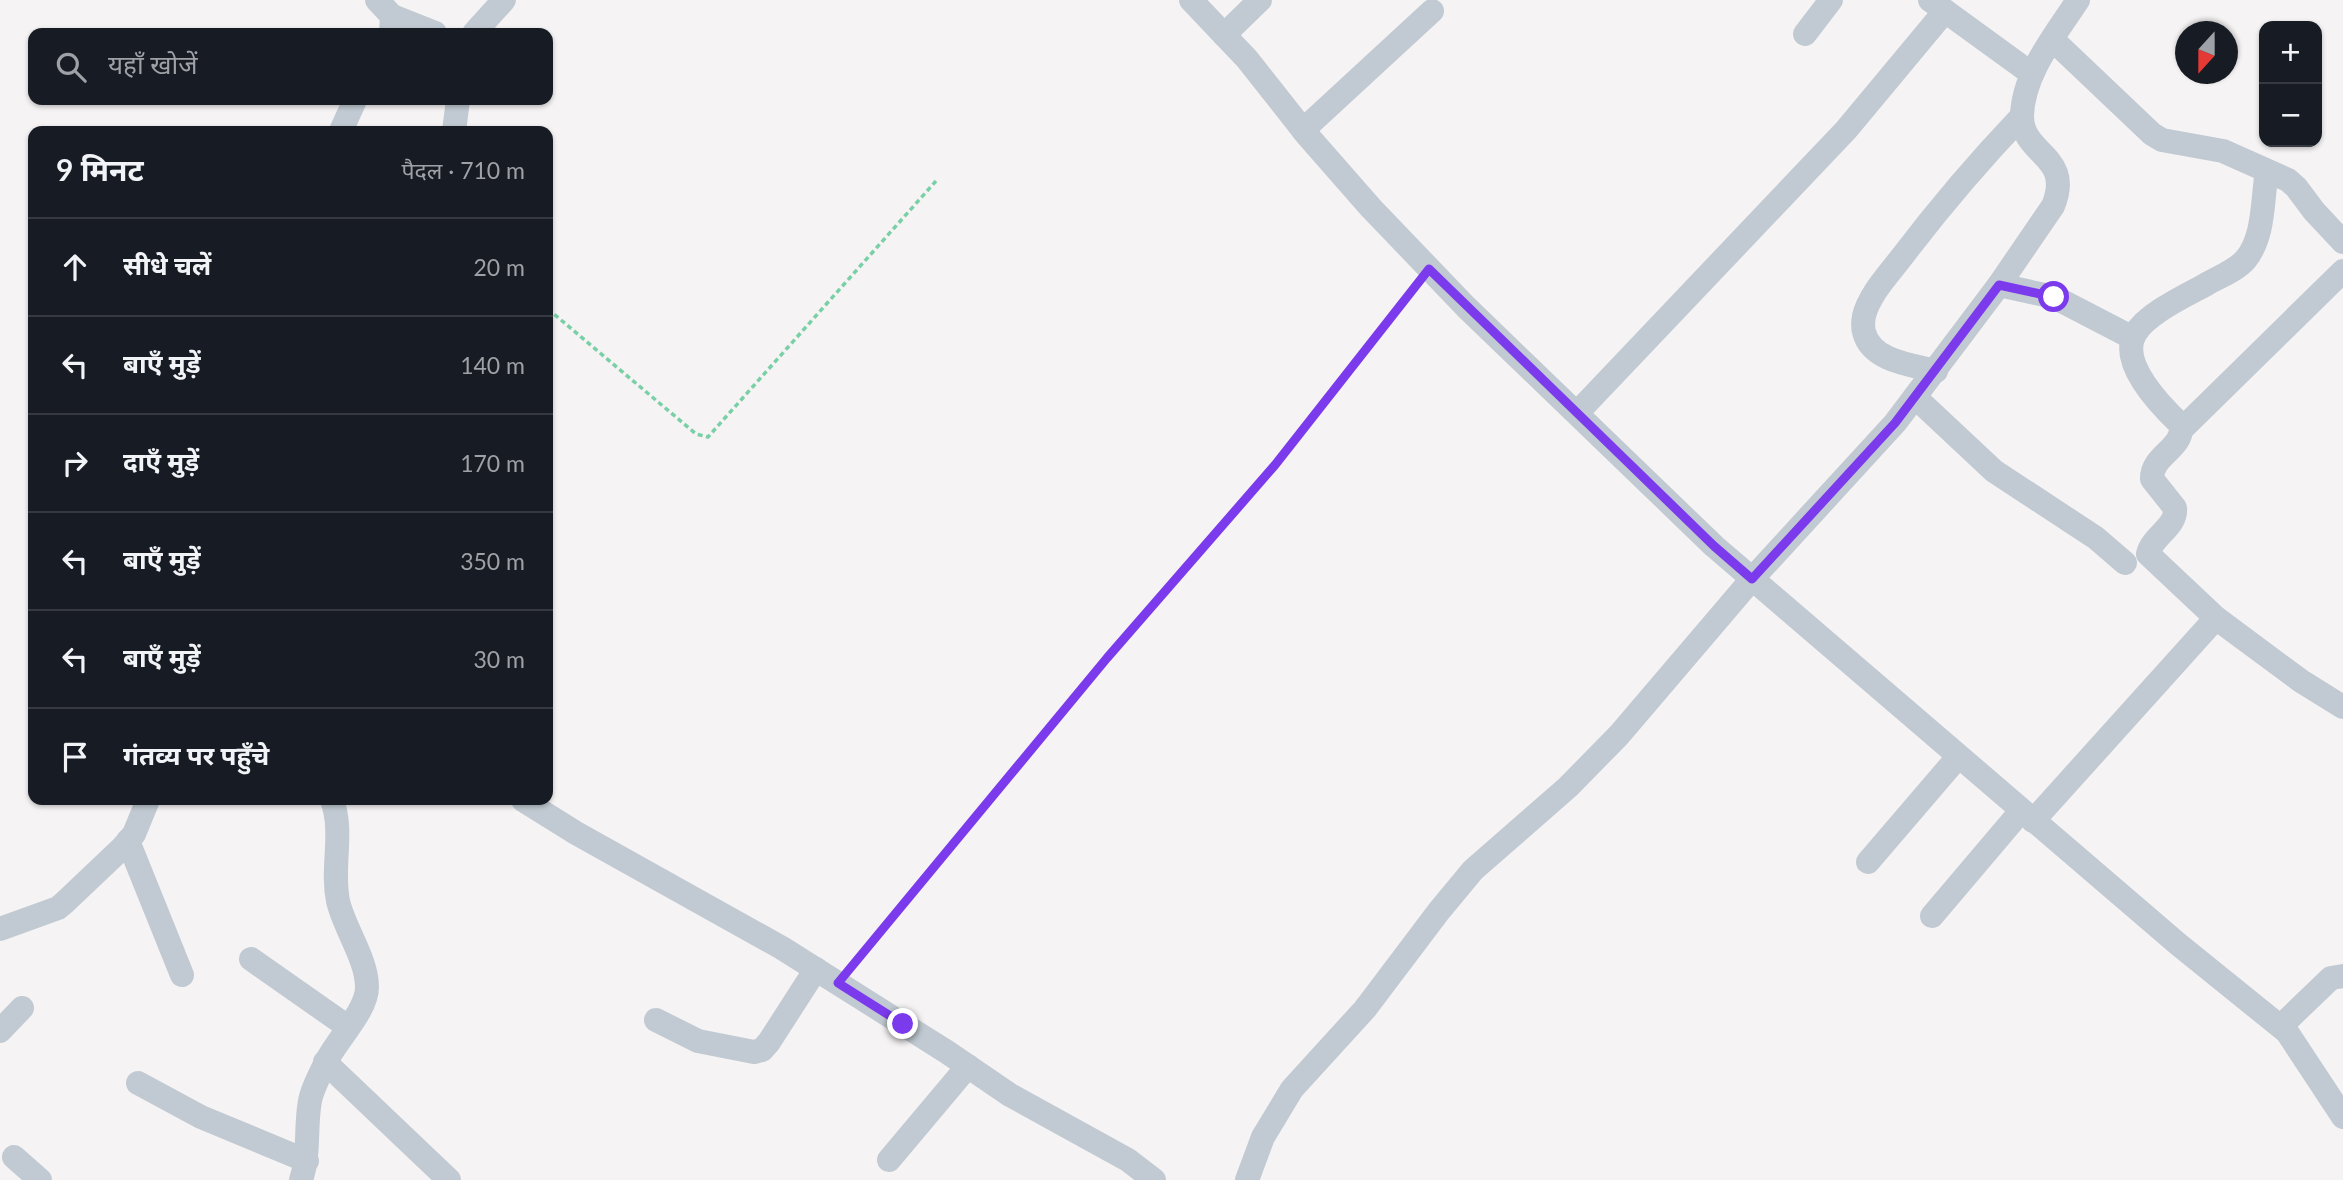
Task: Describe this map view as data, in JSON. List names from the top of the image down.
{
  "north": "bottom",
  "page": {
    "map_buttons": ["+", "−"],
    "search": "यहाँ खोजें",
    "heading": ["9 मिनट", "पैदल · 710 m"],
    "list": [
      ["सीधे चलें", "20 m"],
      ["बाएँ मुड़ें", "140 m"],
      ["दाएँ मुड़ें", "170 m"],
      ["बाएँ मुड़ें", "350 m"],
      ["बाएँ मुड़ें", "30 m"],
      "गंतव्य पर पहुँचे"
    ]
  }
}
